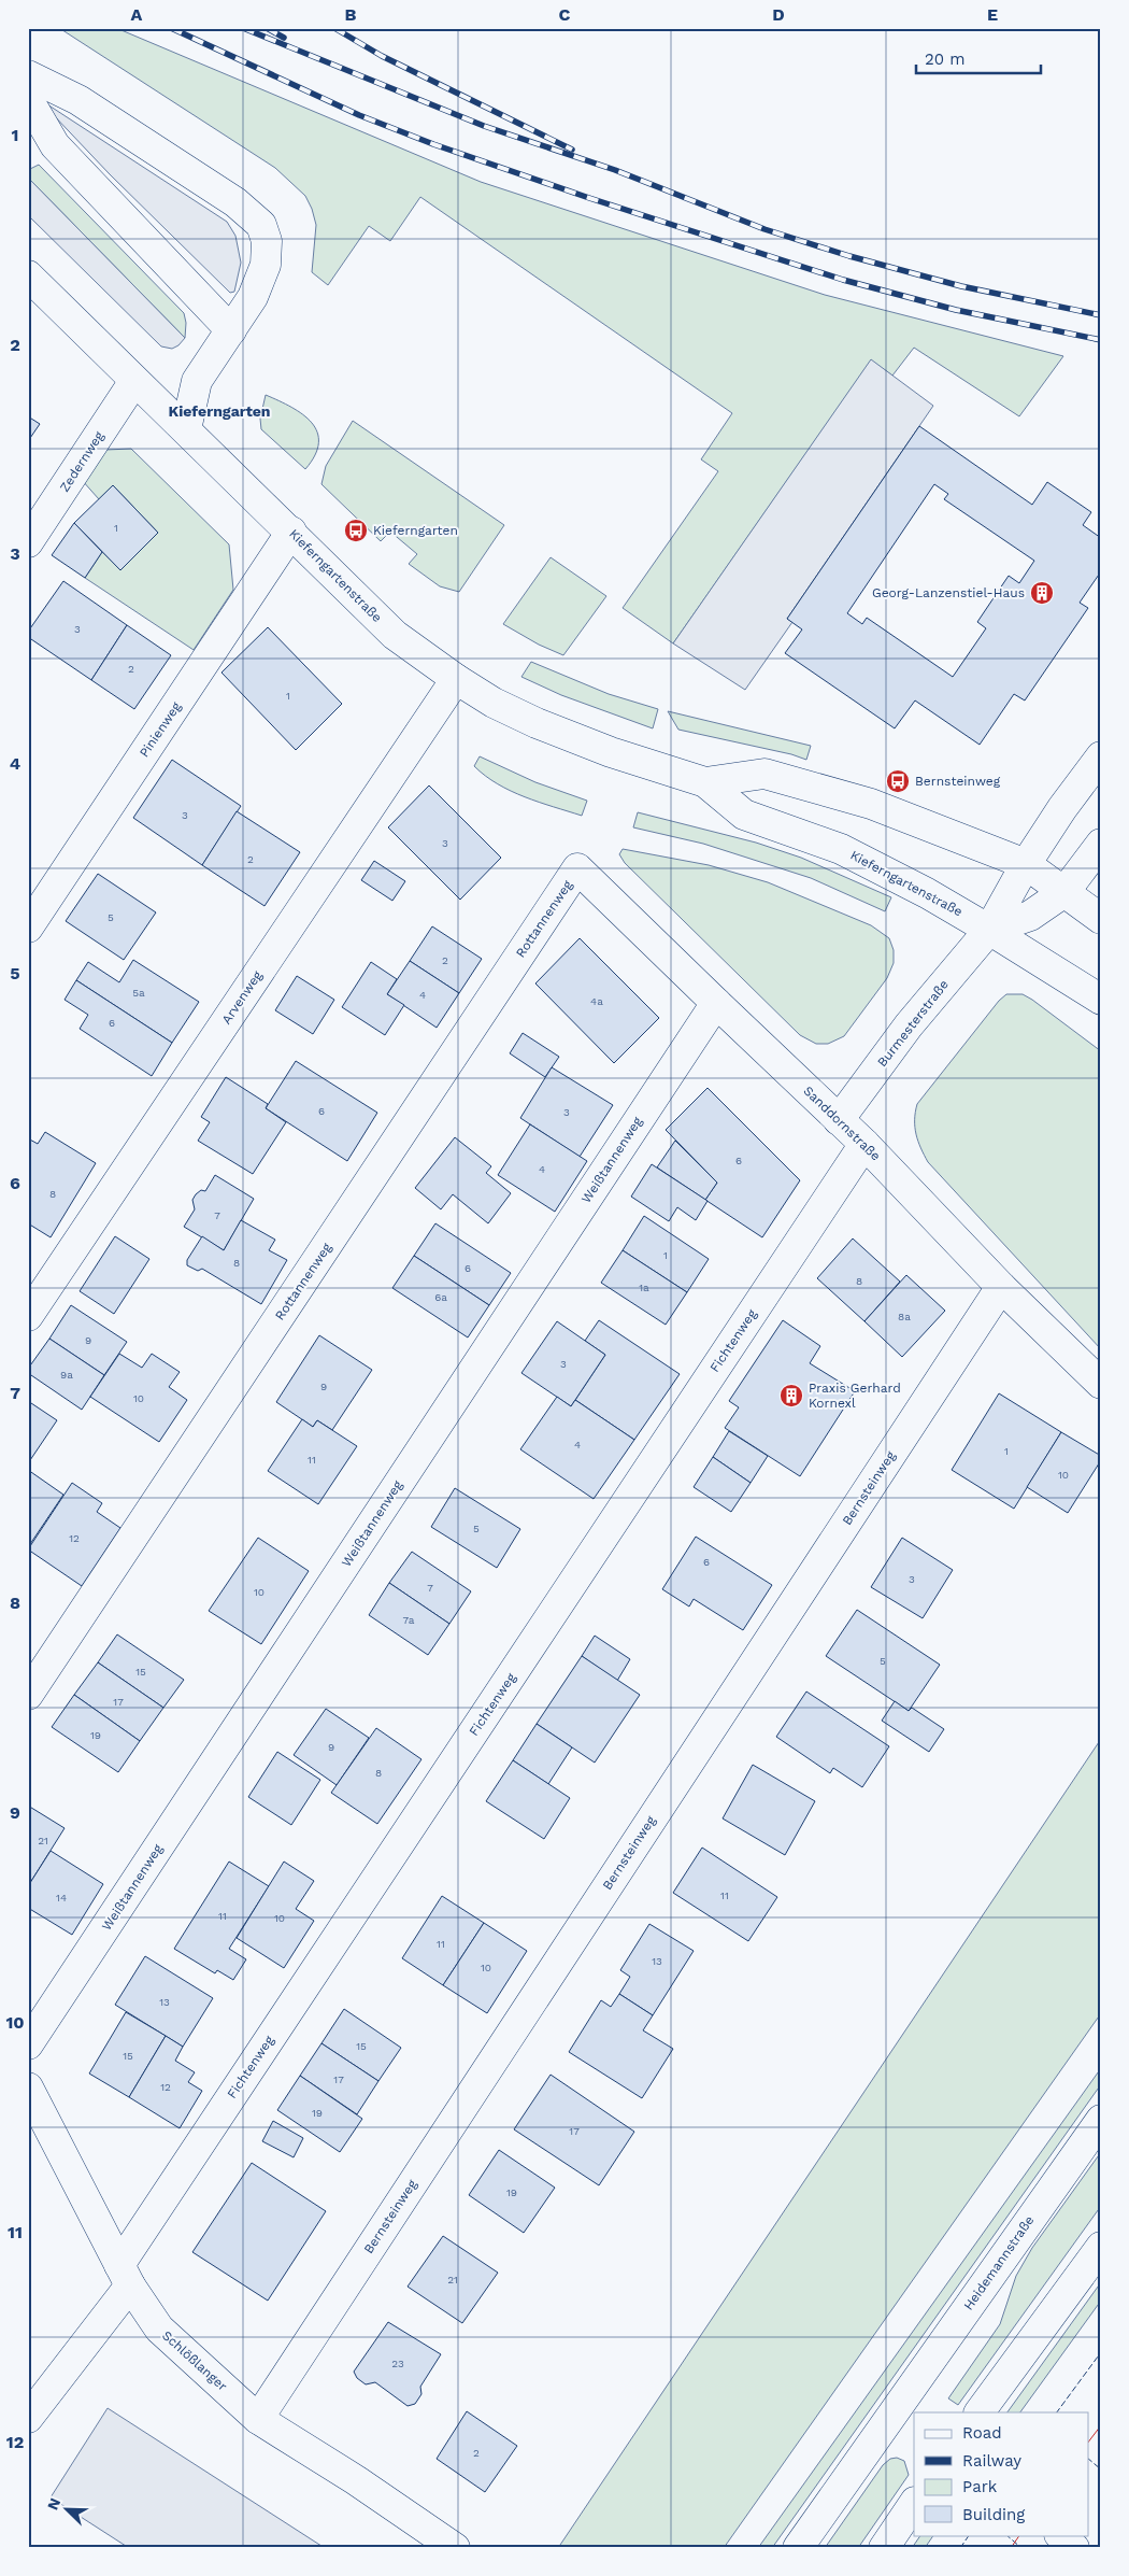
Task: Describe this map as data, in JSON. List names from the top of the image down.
{
  "streets": {
    "street": [
      "Zedernweg",
      "Kieferngartenstraße",
      "Pinienweg",
      "Rottannenweg",
      "Arvenweg",
      "Burmesterstraße",
      "Sanddornstraße",
      "Weißtannenweg",
      "Fichtenweg",
      "Bernsteinweg",
      "Heidemannstraße",
      "Schlößlanger"
    ]
  },
  "crossings": [
    ["Zedernweg", "Kieferngartenstraße"],
    ["Kieferngartenstraße", "Pinienweg"],
    ["Kieferngartenstraße", "Arvenweg"],
    ["Kieferngartenstraße", "Burmesterstraße"],
    ["Rottannenweg", "Sanddornstraße"],
    ["Burmesterstraße", "Sanddornstraße"],
    ["Sanddornstraße", "Weißtannenweg"],
    ["Sanddornstraße", "Fichtenweg"],
    ["Sanddornstraße", "Bernsteinweg"],
    ["Fichtenweg", "Schlößlanger"],
    ["Bernsteinweg", "Schlößlanger"]
  ],
  "districts": ["Kieferngarten"],
  "places": {
    "bus stop": ["Kieferngarten", "Bernsteinweg"],
    "building": ["Georg-Lanzenstiel-Haus", "Praxis Gerhard Kornexl"]
  },
  "house_numbers": [
    "1",
    "3",
    "2",
    "1",
    "3",
    "3",
    "2",
    "5",
    "2",
    "5a",
    "4",
    "4a",
    "6",
    "6",
    "3",
    "6",
    "4",
    "8",
    "7",
    "1",
    "8",
    "6",
    "8",
    "1a",
    "6a",
    "8a",
    "9",
    "3",
    "9a",
    "9",
    "10",
    "4",
    "1",
    "11",
    "10",
    "5",
    "12",
    "6",
    "3",
    "7",
    "10",
    "7a",
    "5",
    "15",
    "17",
    "19",
    "9",
    "8",
    "21",
    "11",
    "14",
    "11",
    "10",
    "11",
    "13",
    "10",
    "13",
    "15",
    "15",
    "17",
    "12",
    "19",
    "17",
    "19",
    "21",
    "23",
    "2"
  ],
  "legend": [
    "Road",
    "Railway",
    "Park",
    "Building"
  ],
  "scale_bar": "20 m",
  "north": "top left",
  "grid": {
    "columns": [
      "A",
      "B",
      "C",
      "D",
      "E"
    ],
    "rows": [
      "1",
      "2",
      "3",
      "4",
      "5",
      "6",
      "7",
      "8",
      "9",
      "10",
      "11",
      "12"
    ]
  }
}
